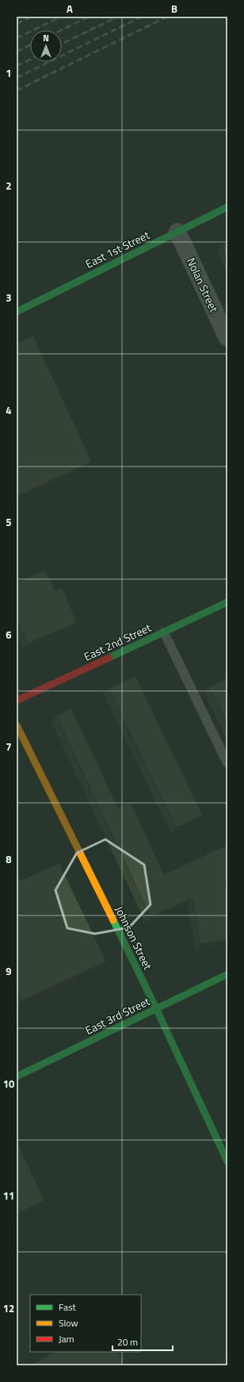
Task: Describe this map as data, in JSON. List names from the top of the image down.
{
  "streets": {
    "street": [
      "East 1st Street",
      "Nolan Street",
      "East 2nd Street",
      "Johnson Street",
      "East 3rd Street"
    ]
  },
  "crossings": [
    ["East 1st Street", "Nolan Street"],
    ["Johnson Street", "East 3rd Street"]
  ],
  "legend": ["Fast", "Slow", "Jam"],
  "scale_bar": "20 m",
  "north": "top",
  "grid": {
    "columns": ["A", "B"],
    "rows": [
      "1",
      "2",
      "3",
      "4",
      "5",
      "6",
      "7",
      "8",
      "9",
      "10",
      "11",
      "12"
    ]
  }
}
